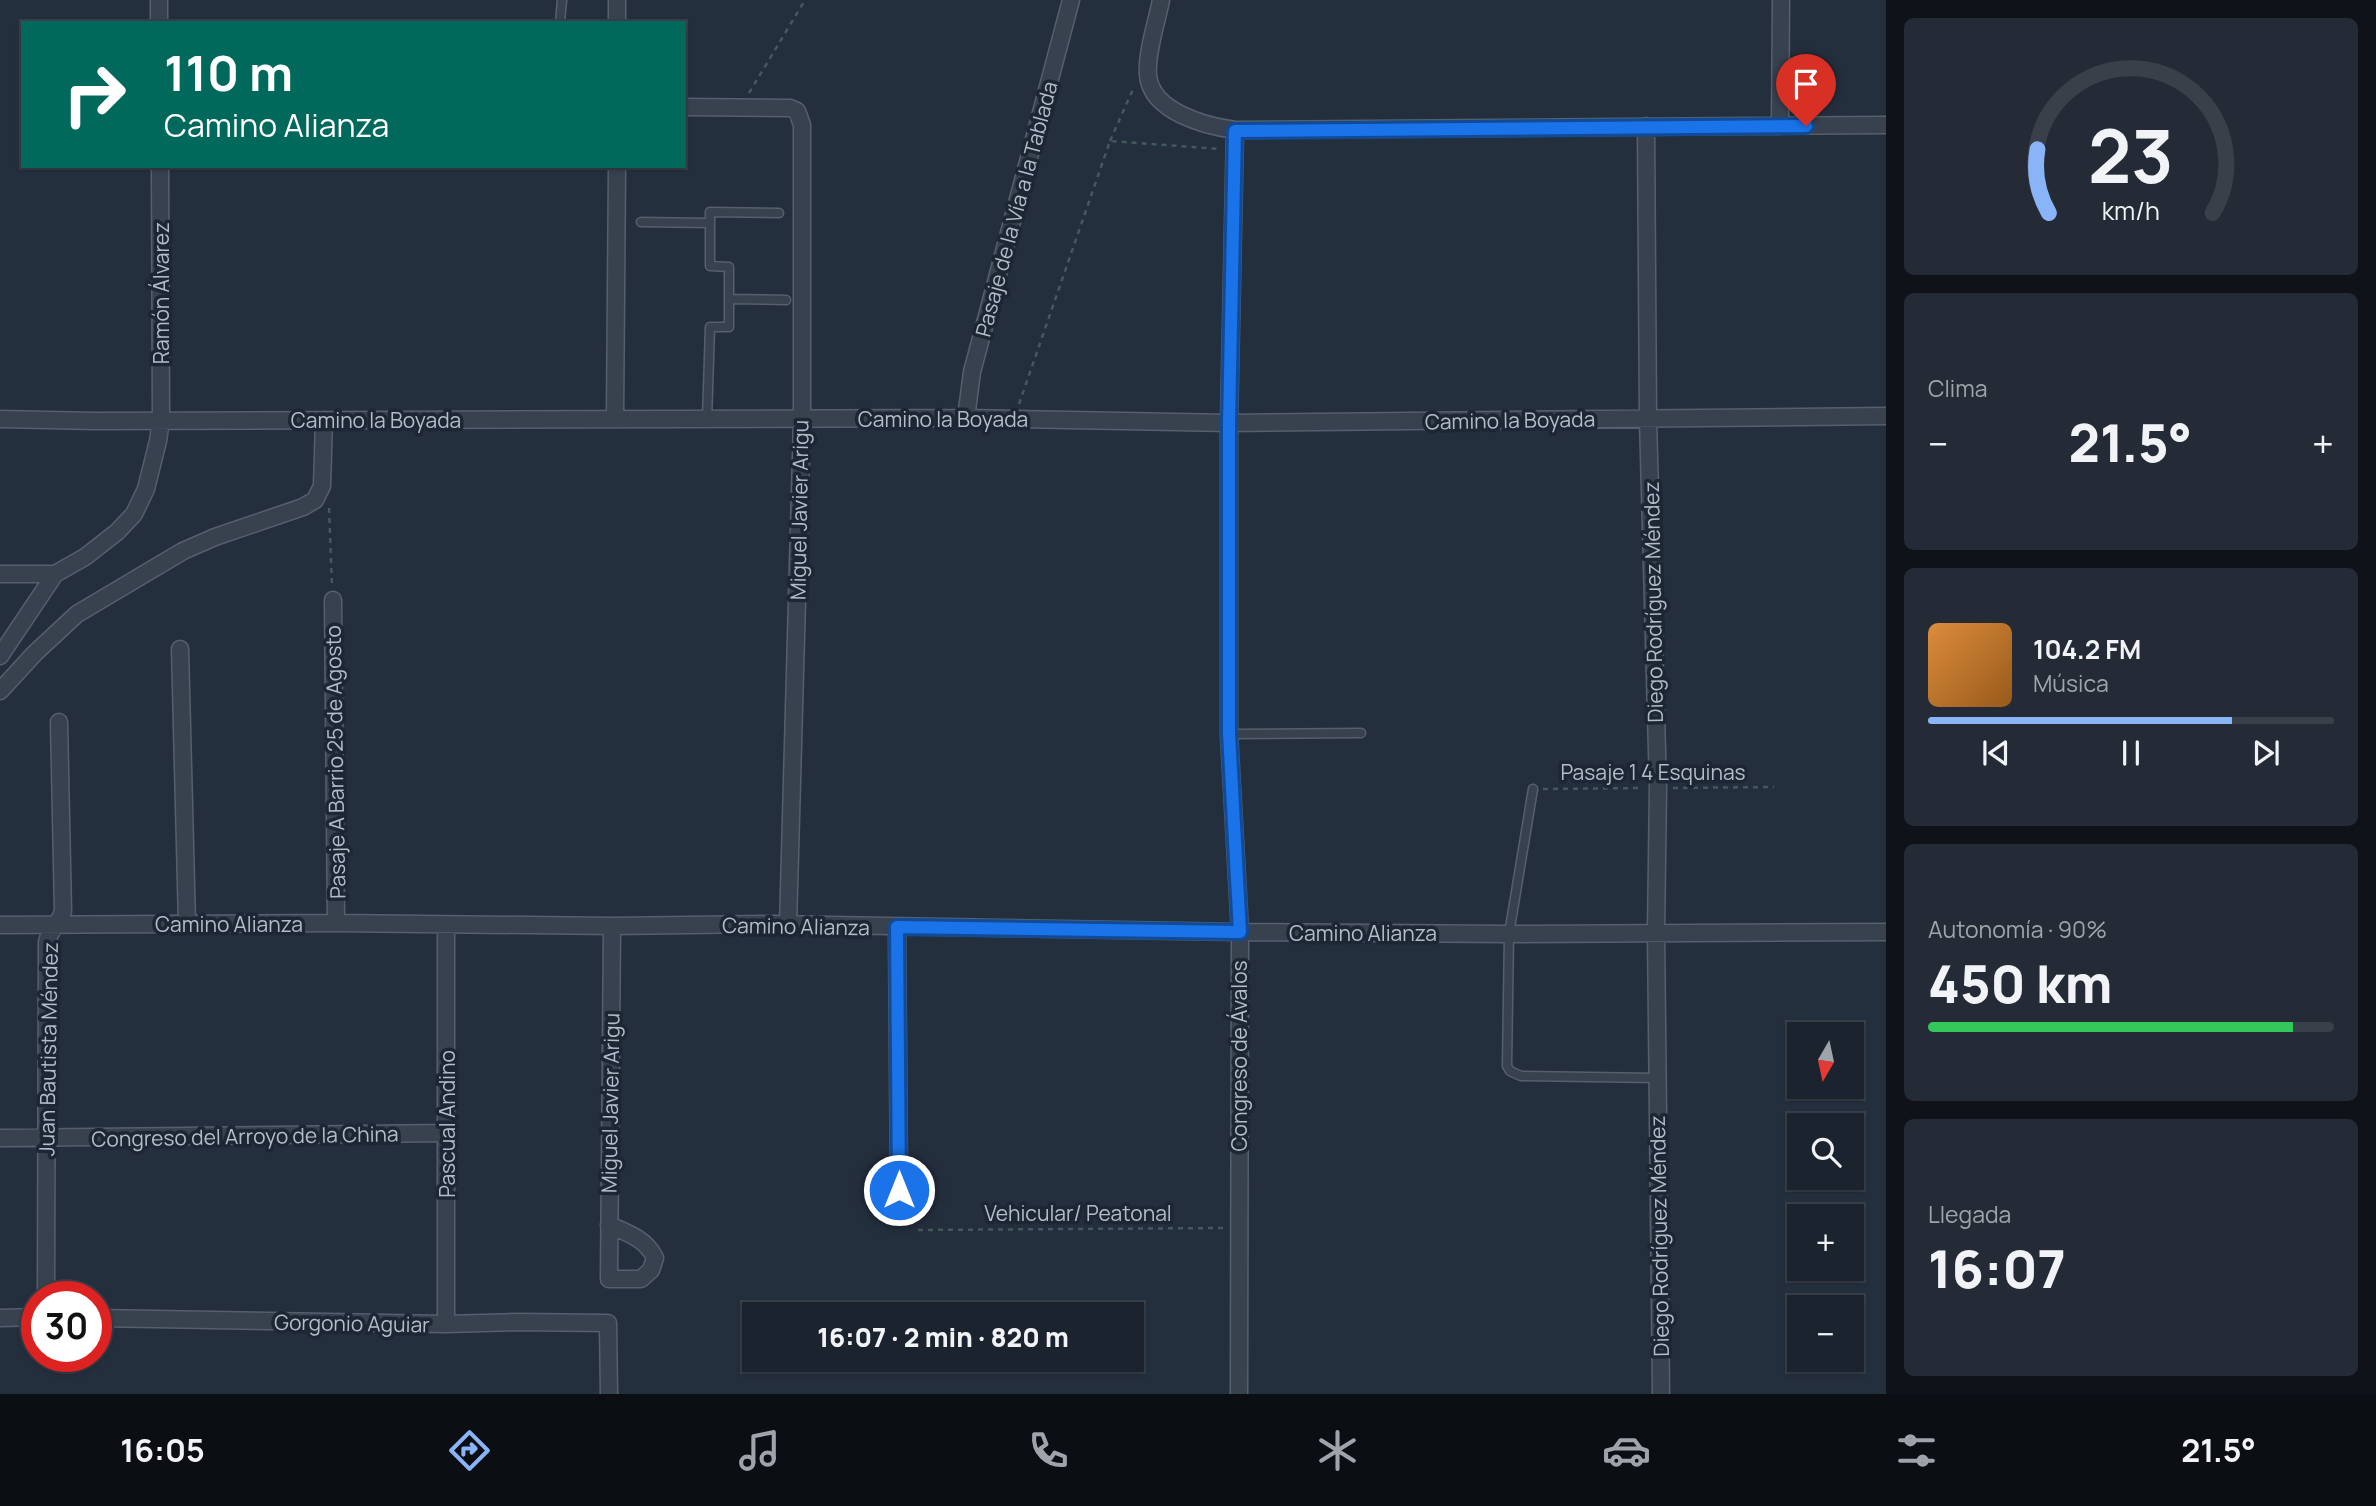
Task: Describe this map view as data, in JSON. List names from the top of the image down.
{
  "streets": {
    "street": [
      "Pasaje de la Vía a la Tablada",
      "Ramón Álvarez",
      "Camino la Boyada",
      "Miguel Javier Arigu",
      "Diego Rodríguez Méndez",
      "Pasaje A Barrio 25 de Agosto",
      "Camino Alianza",
      "Juan Bautista Méndez",
      "Congreso de Ávalos",
      "Pascual Andino",
      "Congreso del Arroyo de la China",
      "Gorgonio Aguiar"
    ],
    "path": ["Pasaje 1 4 Esquinas", "Vehicular/ Peatonal"]
  },
  "crossings": [
    ["Pasaje de la Vía a la Tablada", "Camino la Boyada"],
    ["Ramón Álvarez", "Camino la Boyada"],
    ["Camino la Boyada", "Miguel Javier Arigu"],
    ["Camino la Boyada", "Diego Rodríguez Méndez"],
    ["Camino la Boyada", "Congreso de Ávalos"],
    ["Miguel Javier Arigu", "Camino Alianza"],
    ["Diego Rodríguez Méndez", "Pasaje 1 4 Esquinas"],
    ["Diego Rodríguez Méndez", "Camino Alianza"],
    ["Pasaje A Barrio 25 de Agosto", "Camino Alianza"],
    ["Camino Alianza", "Juan Bautista Méndez"],
    ["Camino Alianza", "Congreso de Ávalos"],
    ["Camino Alianza", "Pascual Andino"],
    ["Juan Bautista Méndez", "Congreso del Arroyo de la China"],
    ["Congreso de Ávalos", "Vehicular/ Peatonal"],
    ["Pascual Andino", "Congreso del Arroyo de la China"],
    ["Pascual Andino", "Gorgonio Aguiar"]
  ],
  "north": "bottom",
  "page": {
    "turn": ["110 m", "Camino Alianza"],
    "tile": [
      "Clima",
      ["Autonomía · 90%", "450 km"],
      ["Llegada", "16:07"]
    ],
    "heat": ["−", "21.5°", "+"],
    "song": ["104.2 FM", "Música"],
    "map_buttons": ["+", "−"],
    "limit": "30",
    "trip": "16:07 · 2 min · 820 m",
    "tabs": ["16:05", "21.5°"],
    "gauge": ["23", "km/h"]
  }
}
